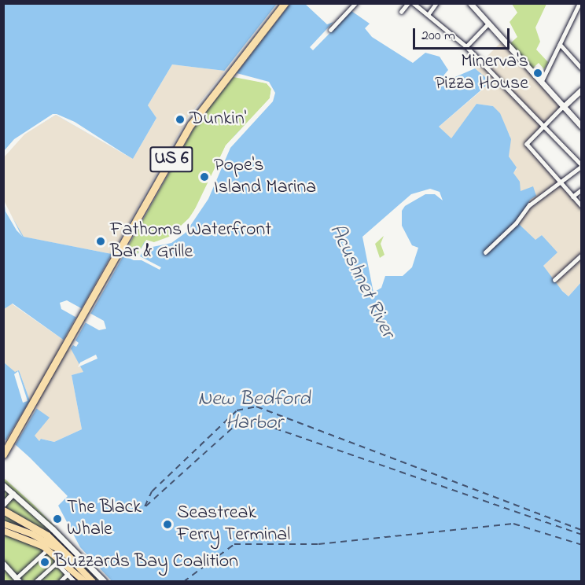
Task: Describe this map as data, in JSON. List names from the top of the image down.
{
  "streets": {
    "highway": ["US 6"]
  },
  "water": ["Acushnet River", "New Bedford Harbor"],
  "places": [
    "Minerva's Pizza House",
    "Dunkin'",
    "Pope's Island Marina",
    "Fathoms Waterfront Bar & Grille",
    "The Black Whale",
    "Seastreak Ferry Terminal",
    "Buzzards Bay Coalition"
  ],
  "scale_bar": "200 m"
}
